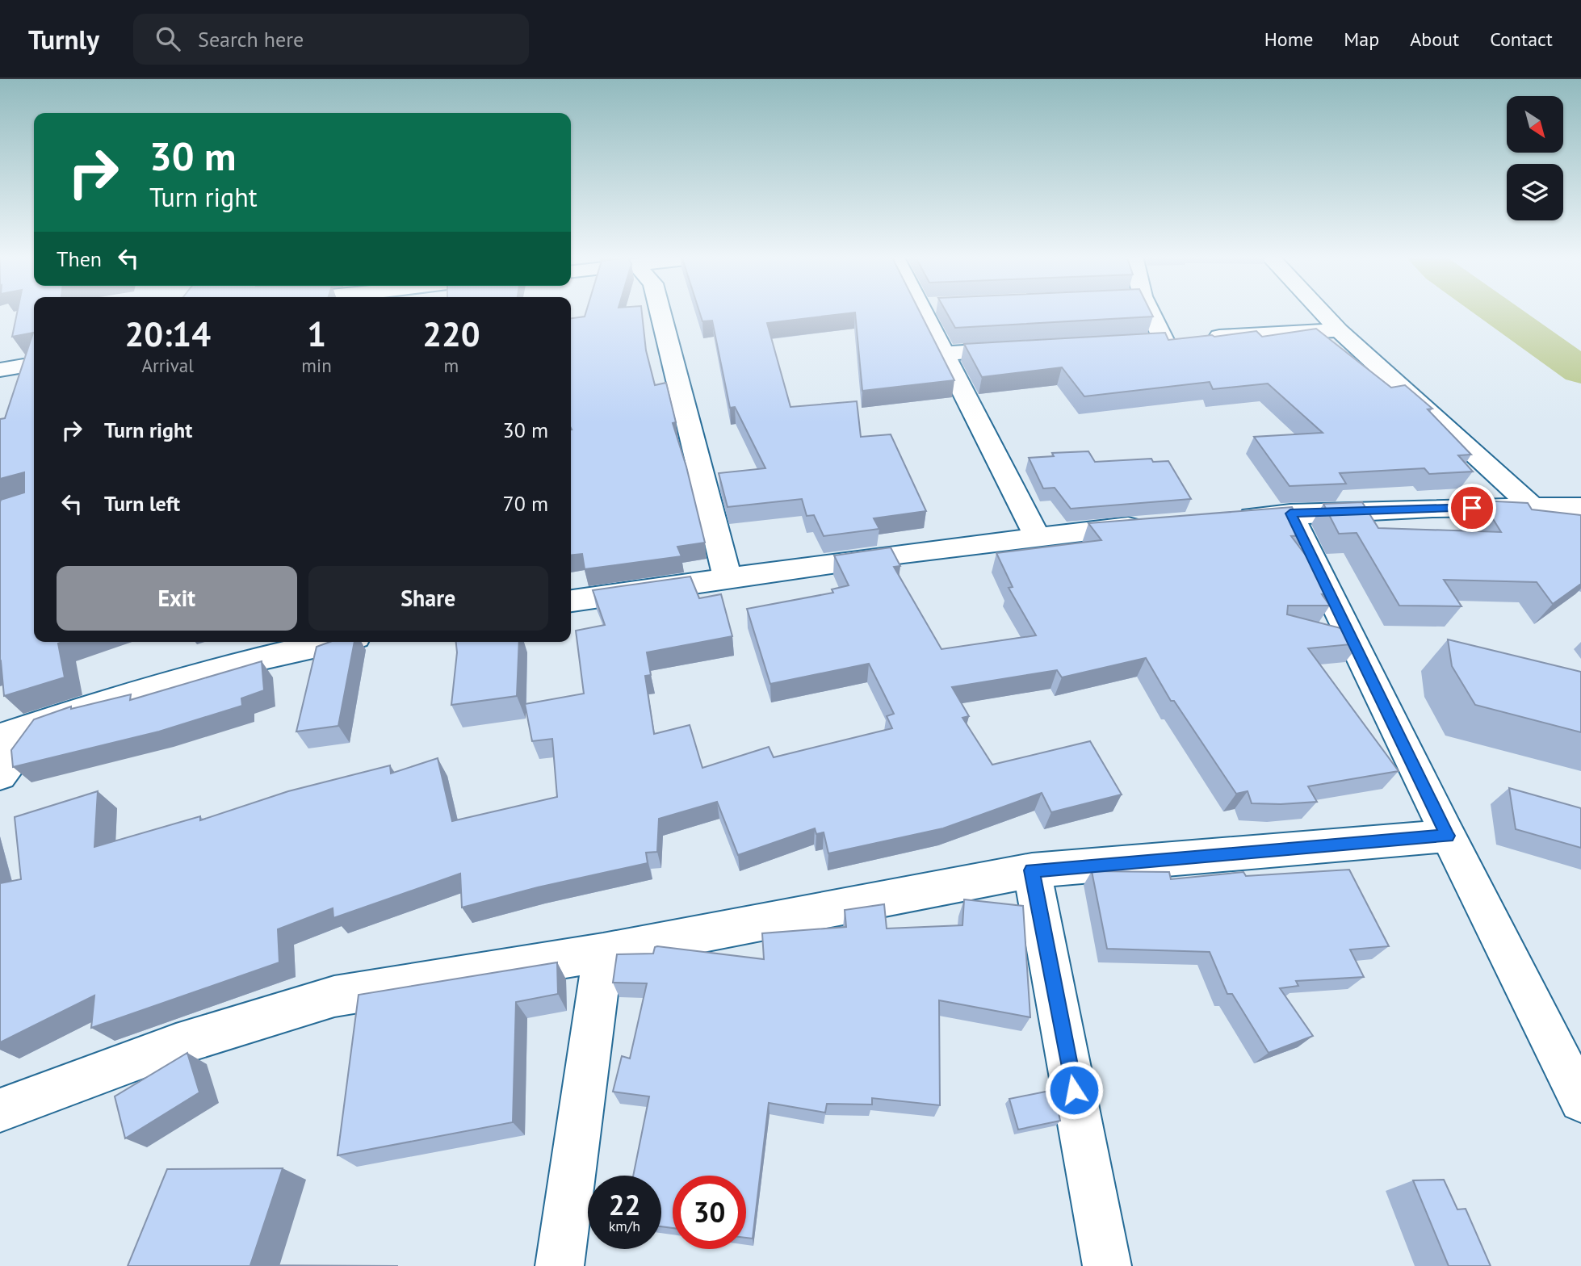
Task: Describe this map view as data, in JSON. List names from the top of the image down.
{
  "north": "bottom right",
  "page": {
    "header": "Turnly",
    "search": "Search here",
    "nav": [
      "Home",
      "Map",
      "About",
      "Contact"
    ],
    "turn": ["30 m", "Turn right"],
    "then": "Then",
    "eta": [
      "20:14",
      "Arrival",
      "1",
      "min",
      "220",
      "m"
    ],
    "list": [
      {
        "name": "Turn right",
        "value": "30 m"
      },
      {
        "name": "Turn left",
        "value": "70 m"
      }
    ],
    "buttons": ["Exit", "Share"],
    "speed": "22 km/h",
    "limit": "30"
  }
}
